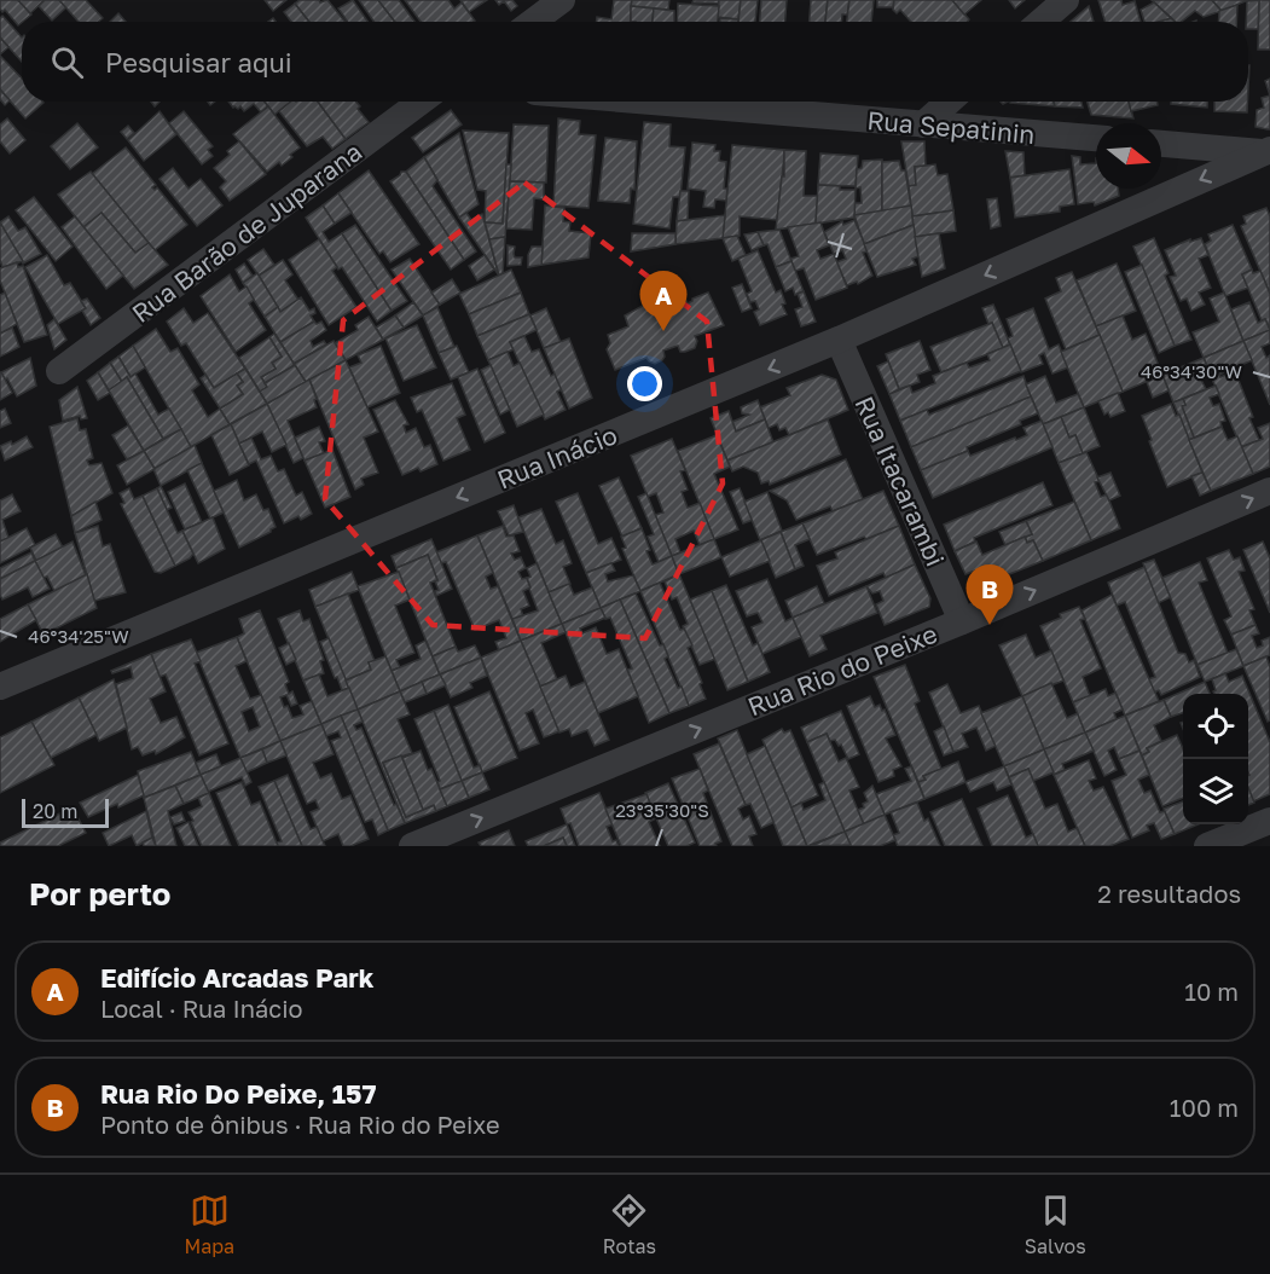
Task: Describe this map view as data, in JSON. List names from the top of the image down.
{
  "streets": {
    "street": [
      "Rua Sepatinin",
      "Rua Barão de Juparana",
      "Rua Inácio",
      "Rua Itacarambi",
      "Rua Rio do Peixe"
    ]
  },
  "crossings": [
    ["Rua Inácio", "Rua Itacarambi"],
    ["Rua Itacarambi", "Rua Rio do Peixe"]
  ],
  "one_way": ["Rua Inácio", "Rua Rio do Peixe"],
  "scale_bar": "20 m",
  "north": "right",
  "page": {
    "search": "Pesquisar aqui",
    "pins": ["A", "B"],
    "scale": "20 m",
    "heading": ["Por perto", "2 resultados"],
    "list": [
      {
        "mark": "A",
        "name": "Edifício Arcadas Park",
        "note": "Local · Rua Inácio",
        "value": "10 m"
      },
      {
        "mark": "B",
        "name": "Rua Rio Do Peixe, 157",
        "note": "Ponto de ônibus · Rua Rio do Peixe",
        "value": "100 m"
      }
    ],
    "nav": ["Mapa", "Rotas", "Salvos"]
  },
  "coordinates": ["46°34'30\"W", "46°34'25\"W", "23°35'30\"S"]
}
